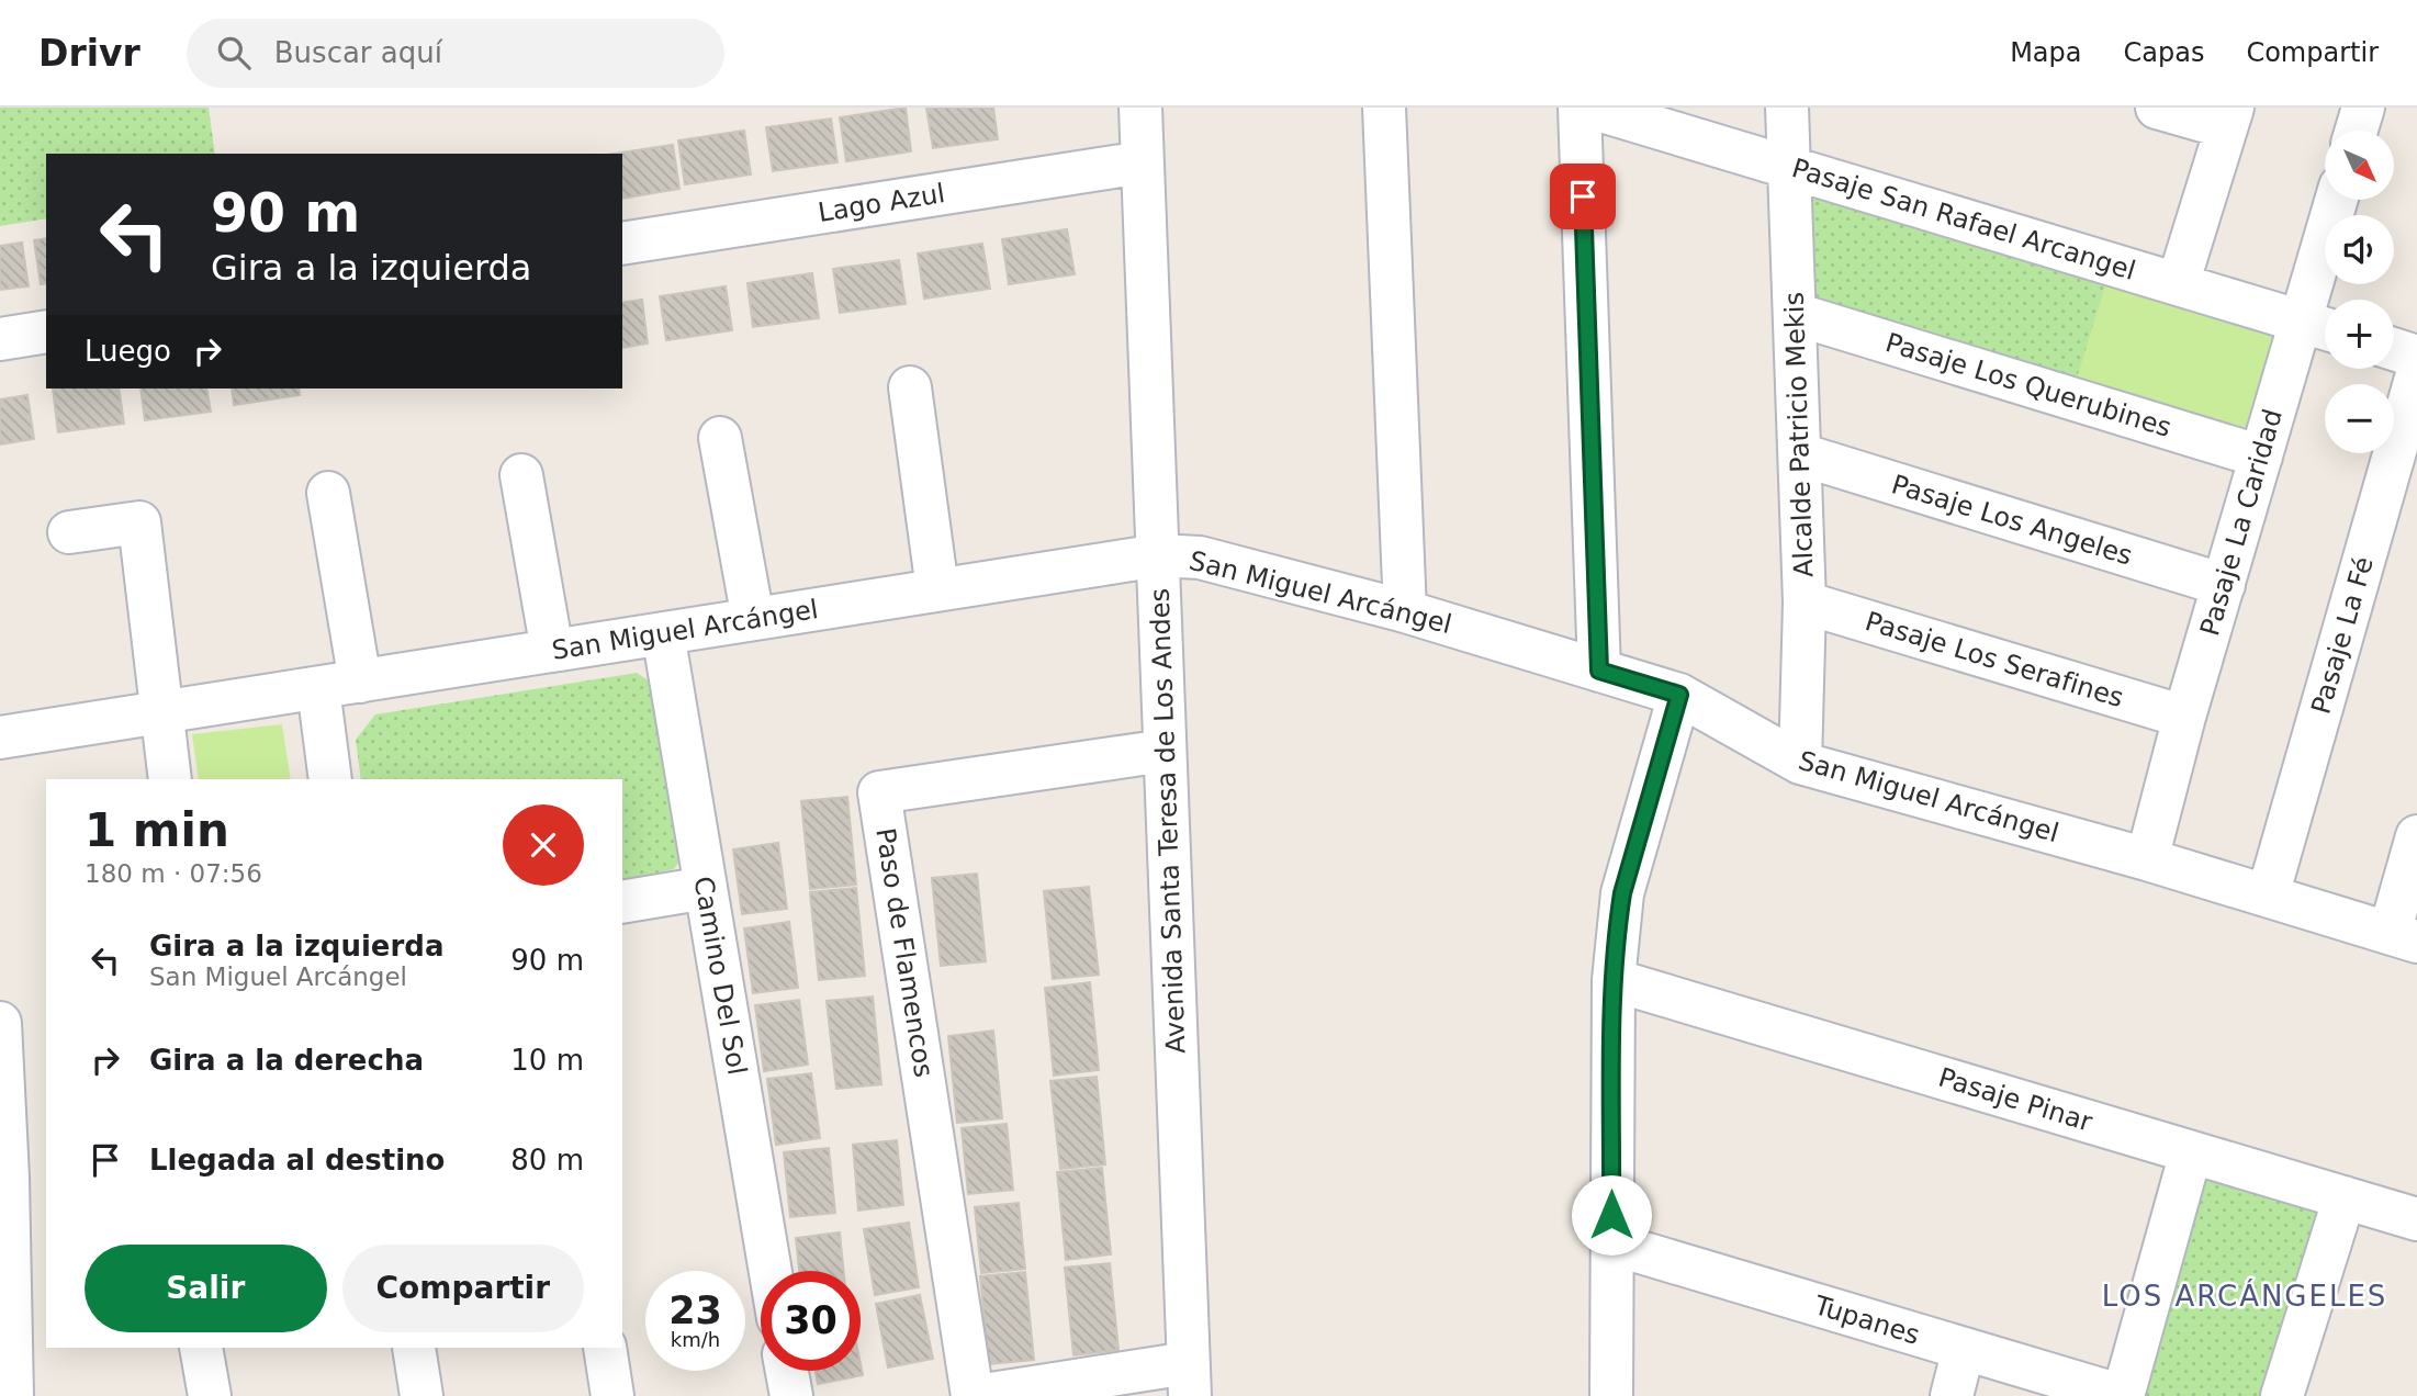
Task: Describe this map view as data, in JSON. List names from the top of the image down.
{
  "streets": {
    "street": [
      "Lago Azul",
      "Pasaje San Rafael Arcangel",
      "Pasaje Los Querubines",
      "Alcalde Patricio Mekis",
      "Pasaje Los Angeles",
      "Pasaje La Caridad",
      "San Miguel Arcángel",
      "Pasaje La Fé",
      "Pasaje Los Serafines",
      "Avenida Santa Teresa de Los Andes",
      "Paso de Flamencos",
      "Camino Del Sol",
      "Pasaje Pinar",
      "Tupanes"
    ]
  },
  "crossings": [
    ["Lago Azul", "Avenida Santa Teresa de Los Andes"],
    ["Pasaje San Rafael Arcangel", "Alcalde Patricio Mekis"],
    ["Pasaje San Rafael Arcangel", "Pasaje La Caridad"],
    ["Pasaje Los Querubines", "Alcalde Patricio Mekis"],
    ["Pasaje Los Querubines", "Pasaje La Caridad"],
    ["Alcalde Patricio Mekis", "Pasaje Los Angeles"],
    ["Alcalde Patricio Mekis", "San Miguel Arcángel"],
    ["Alcalde Patricio Mekis", "Pasaje Los Serafines"],
    ["Pasaje Los Angeles", "Pasaje La Caridad"],
    ["Pasaje La Caridad", "San Miguel Arcángel"],
    ["Pasaje La Caridad", "Pasaje Los Serafines"],
    ["San Miguel Arcángel", "Pasaje La Fé"],
    ["San Miguel Arcángel", "Avenida Santa Teresa de Los Andes"],
    ["San Miguel Arcángel", "Camino Del Sol"],
    ["Avenida Santa Teresa de Los Andes", "Paso de Flamencos"]
  ],
  "districts": ["LOS ARCÁNGELES"],
  "north": "bottom right",
  "page": {
    "header": "Drivr",
    "search": "Buscar aquí",
    "nav": ["Mapa", "Capas", "Compartir"],
    "map_buttons": ["+", "−"],
    "turn": ["90 m", "Gira a la izquierda"],
    "then": "Luego",
    "heading": ["1 min", "180 m · 07:56"],
    "list": [
      {
        "name": "Gira a la izquierda",
        "note": "San Miguel Arcángel",
        "value": "90 m"
      },
      {
        "name": "Gira a la derecha",
        "value": "10 m"
      },
      {
        "name": "Llegada al destino",
        "value": "80 m"
      }
    ],
    "buttons": ["Salir", "Compartir"],
    "speed": "23 km/h",
    "limit": "30"
  }
}
